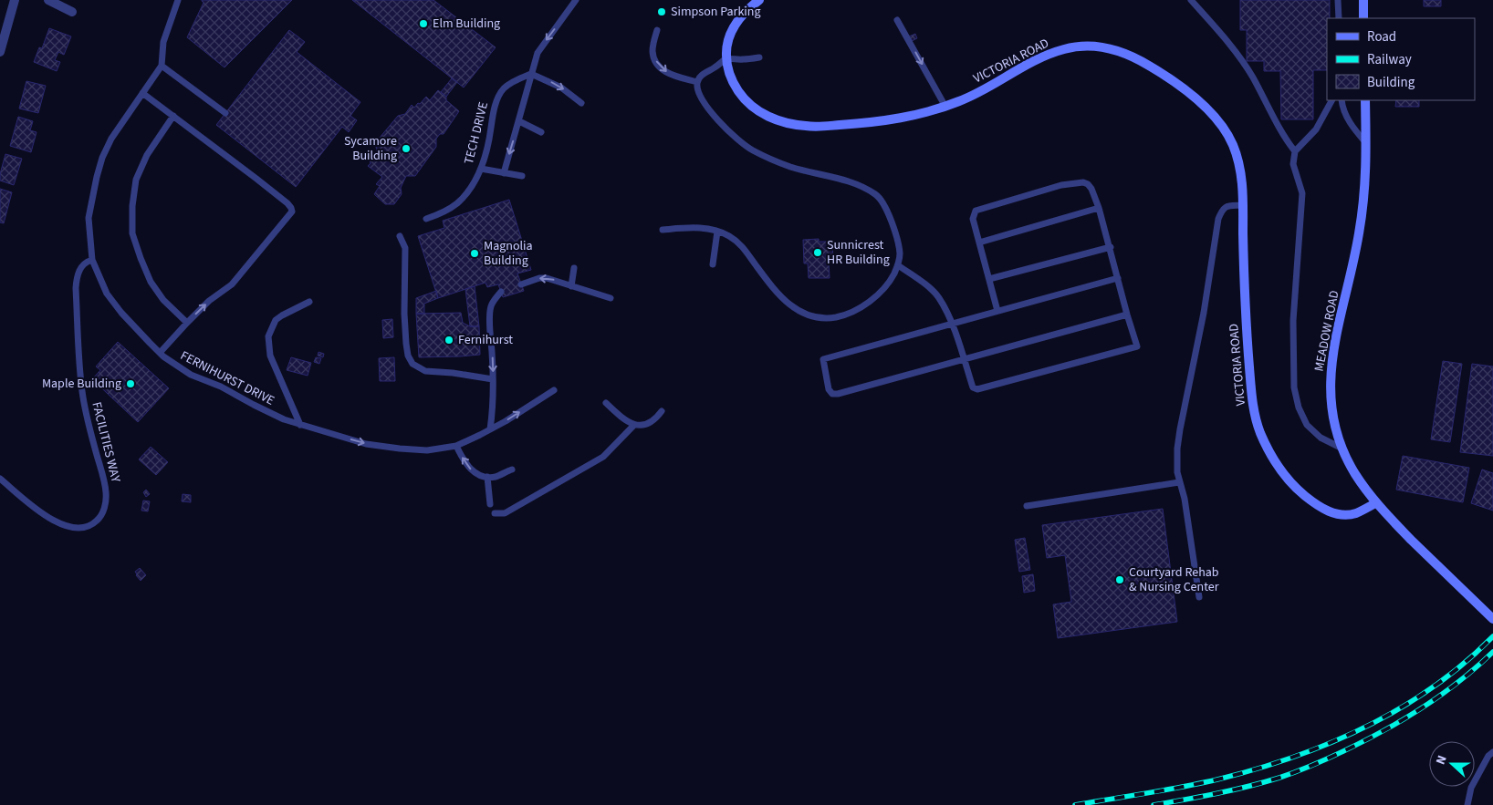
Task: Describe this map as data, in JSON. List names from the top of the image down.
{
  "streets": {
    "street": ["VICTORIA ROAD", "MEADOW ROAD"],
    "lane": ["TECH DRIVE", "FERNIHURST DRIVE", "FACILITIES WAY"]
  },
  "crossings": [
    ["VICTORIA ROAD", "MEADOW ROAD"],
    ["FERNIHURST DRIVE", "FACILITIES WAY"]
  ],
  "places": [
    "Simpson Parking",
    "Elm Building",
    "Sycamore Building",
    "Sunnicrest HR Building",
    "Magnolia Building",
    "Fernihurst",
    "Maple Building",
    "Courtyard Rehab & Nursing Center"
  ],
  "legend": ["Road", "Railway", "Building"],
  "north": "left"
}
